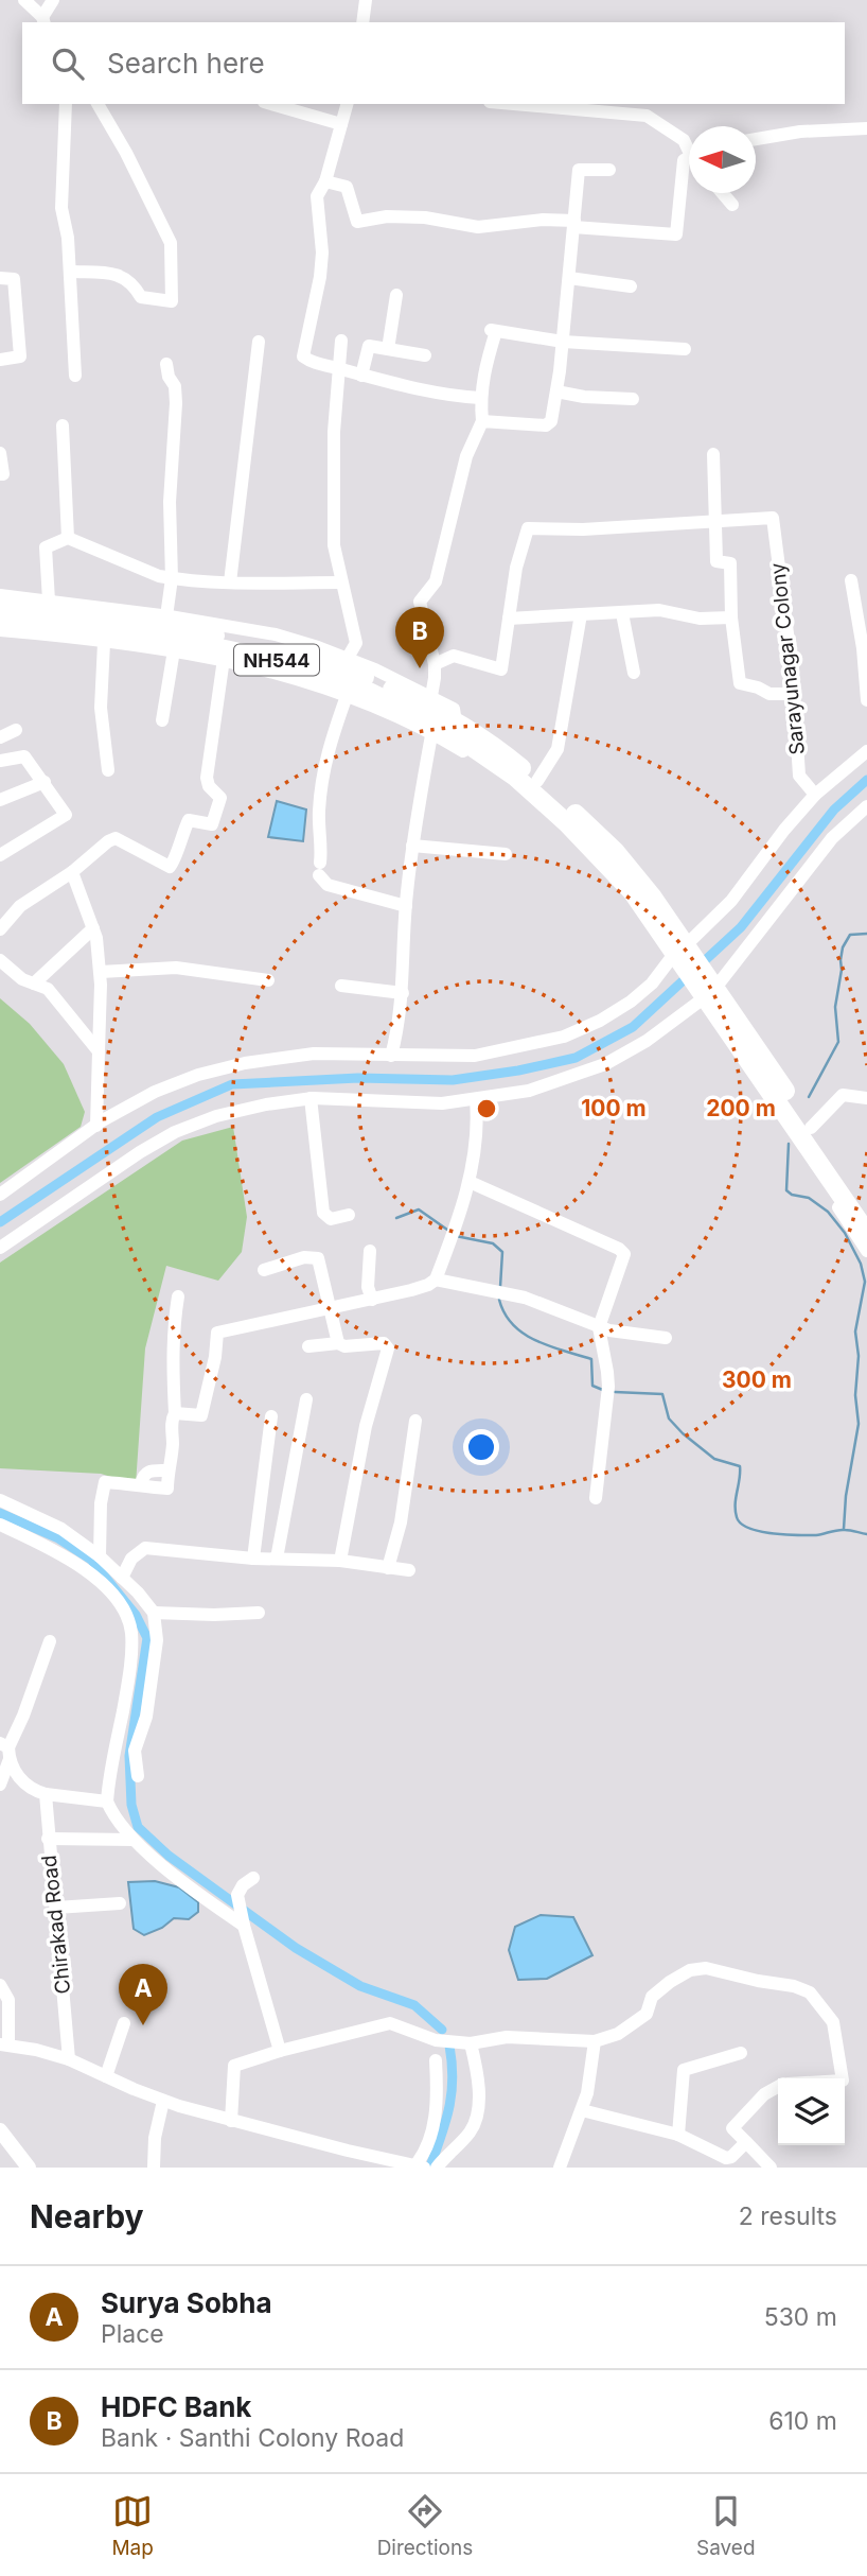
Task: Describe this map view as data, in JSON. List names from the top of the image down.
{
  "streets": {
    "highway": ["NH544"],
    "street": ["Sarayunagar Colony", "Chirakad Road"]
  },
  "north": "left",
  "page": {
    "search": "Search here",
    "pins": ["B", "A"],
    "heading": ["Nearby", "2 results"],
    "list": [
      {
        "mark": "A",
        "name": "Surya Sobha",
        "note": "Place",
        "value": "530 m"
      },
      {
        "mark": "B",
        "name": "HDFC Bank",
        "note": "Bank · Santhi Colony Road",
        "value": "610 m"
      }
    ],
    "nav": ["Map", "Directions", "Saved"]
  },
  "rings": ["100 m", "200 m", "300 m"]
}
